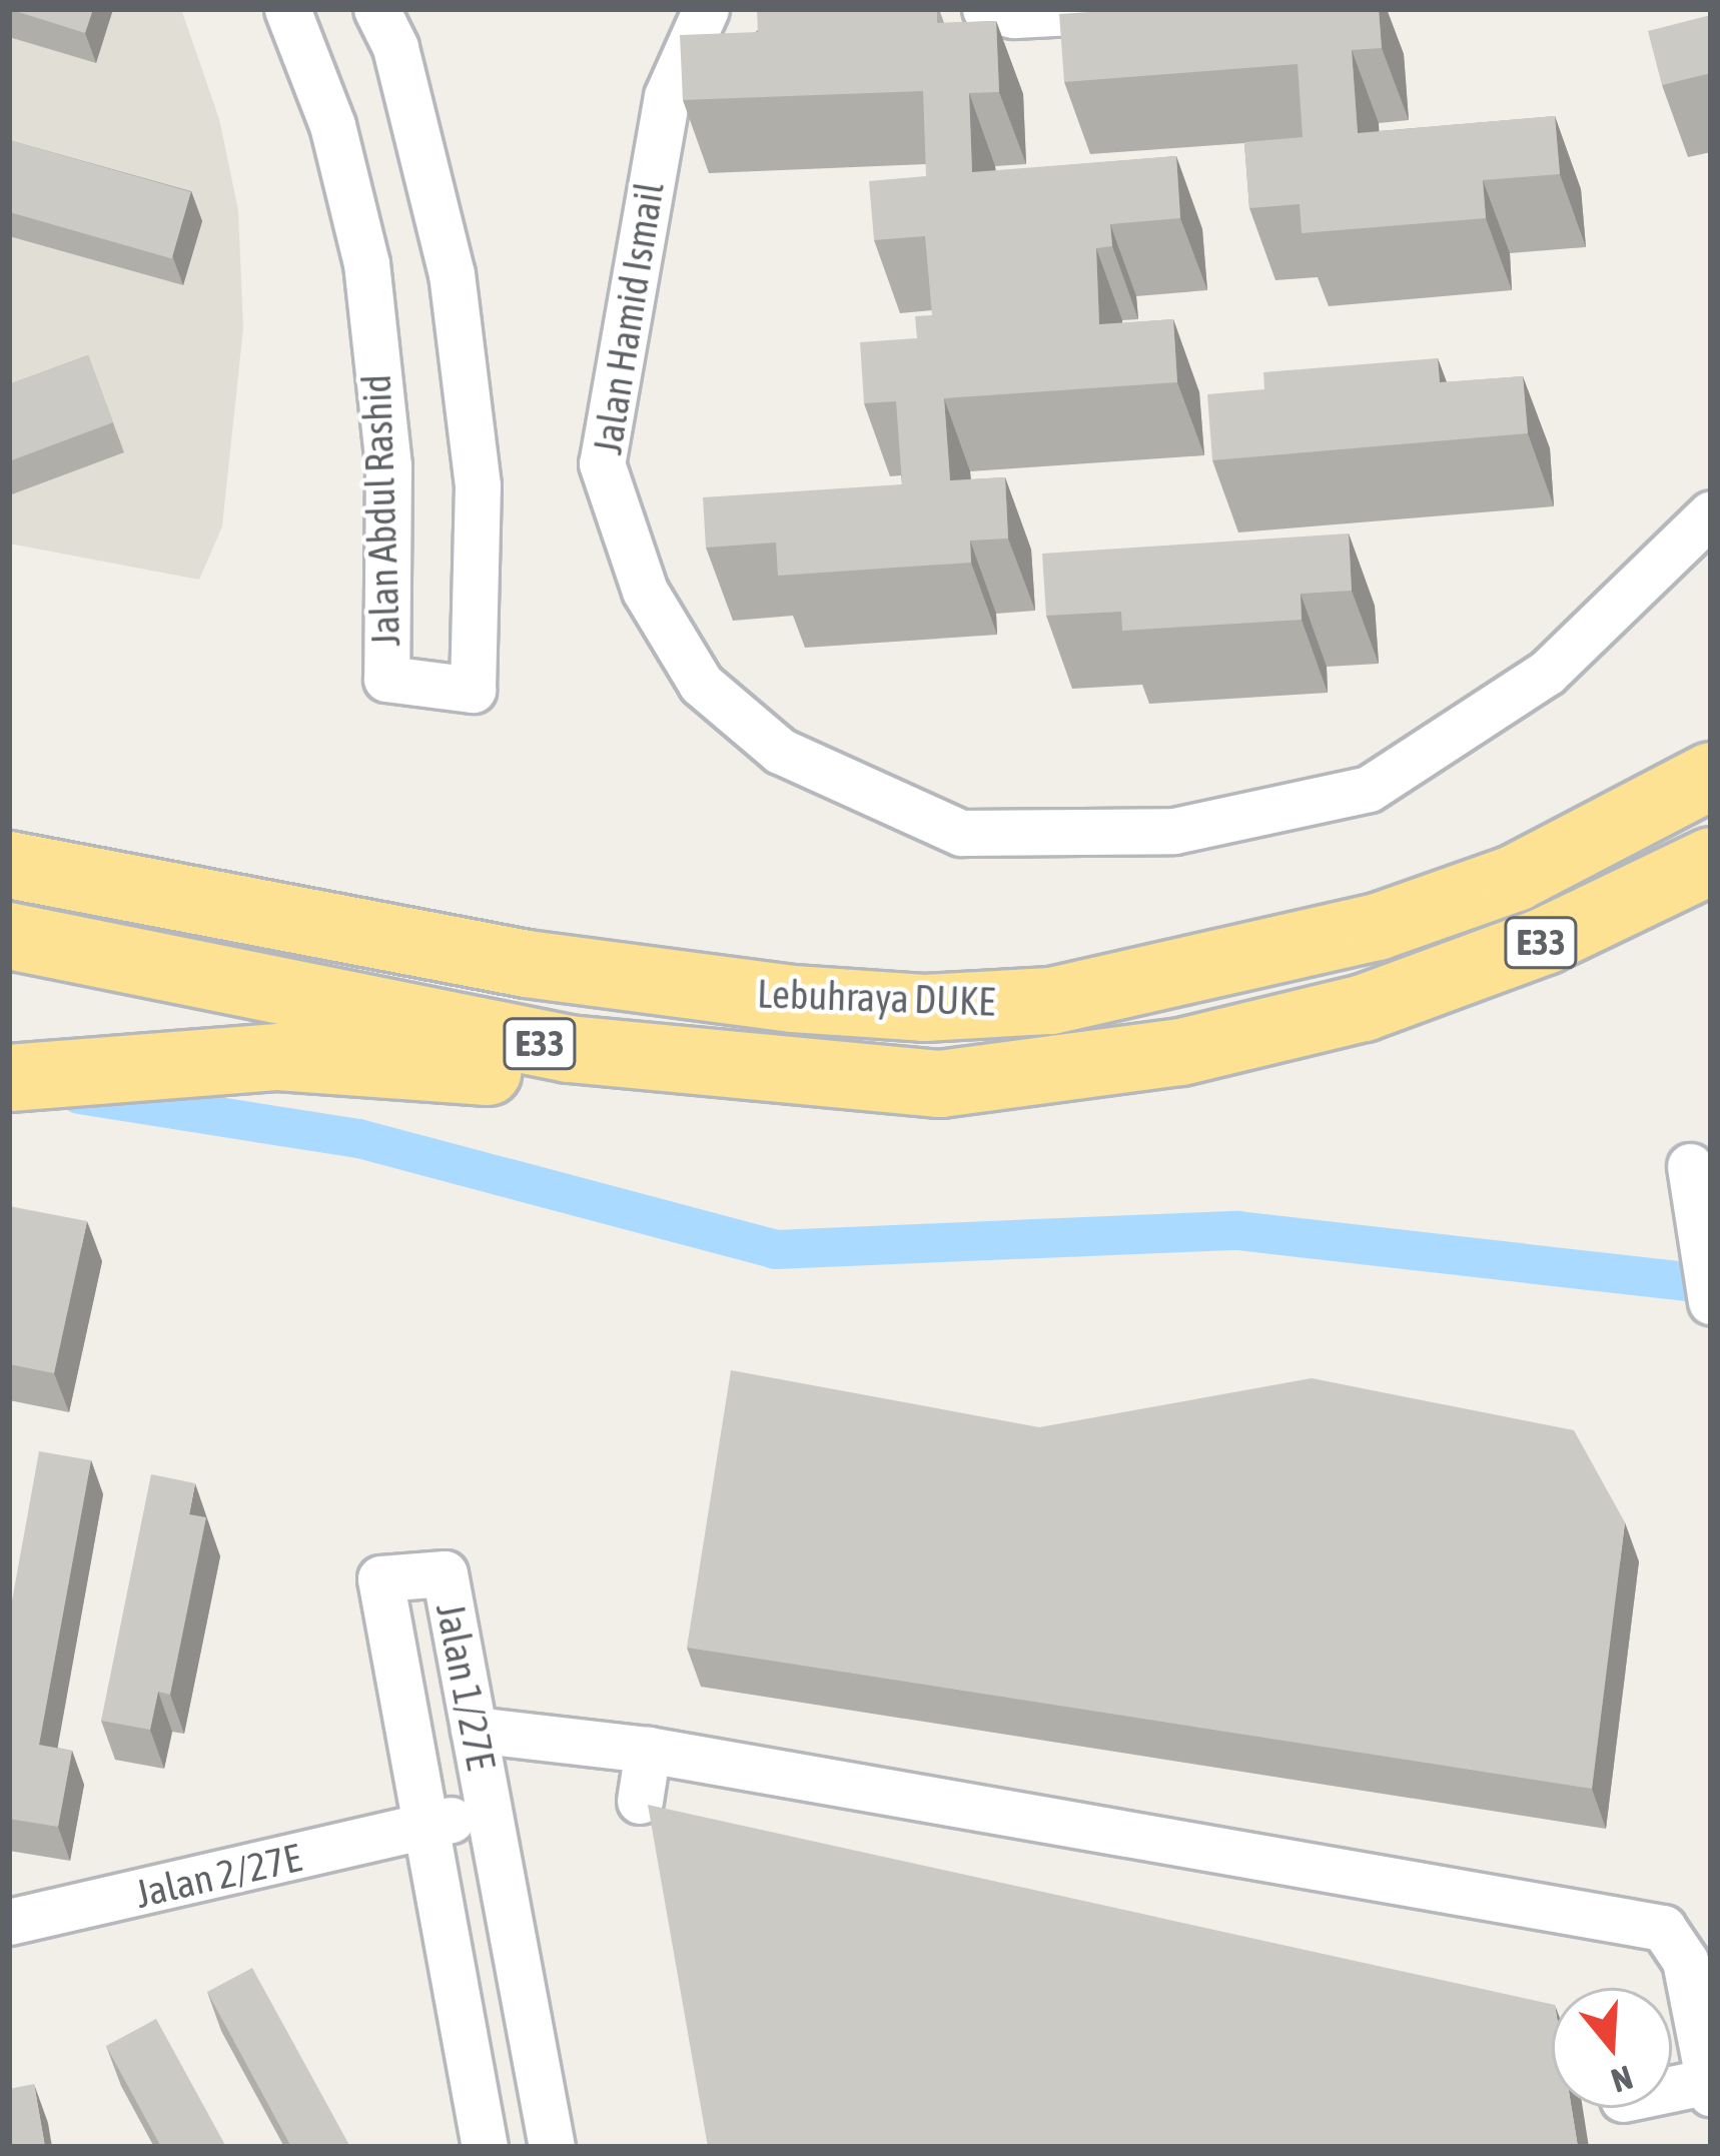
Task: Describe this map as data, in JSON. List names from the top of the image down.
{
  "streets": {
    "highway": ["E33", "Lebuhraya DUKE"],
    "street": [
      "Jalan Hamid Ismail",
      "Jalan Abdul Rashid",
      "Jalan 1/27E",
      "Jalan 2/27E"
    ]
  },
  "crossings": [
    ["Jalan 1/27E", "Jalan 2/27E"]
  ],
  "north": "bottom"
}
